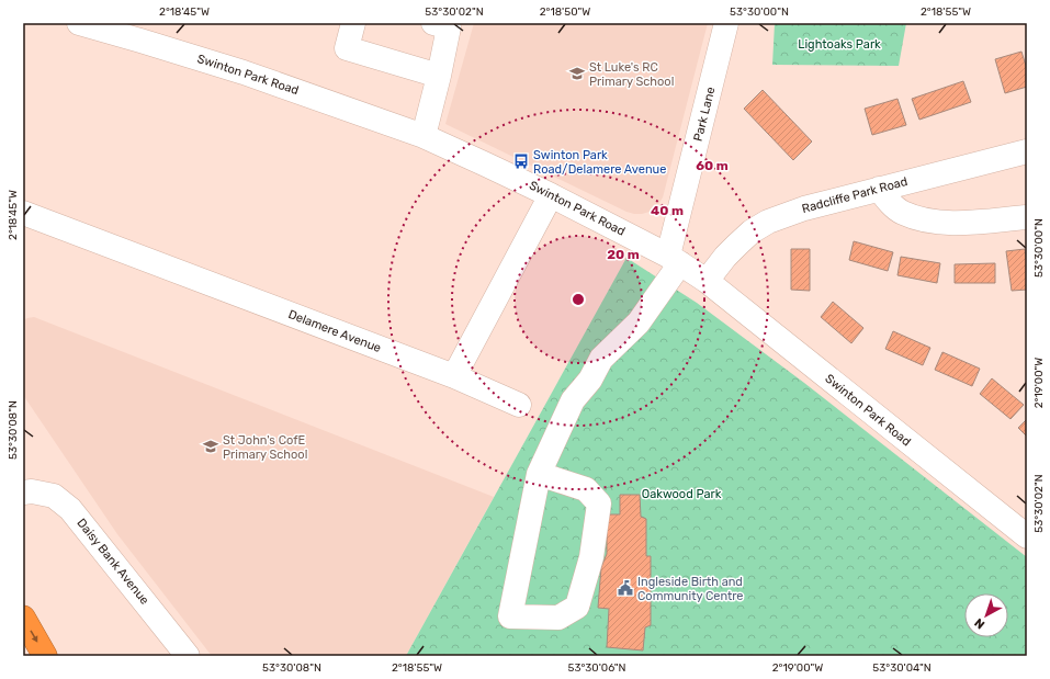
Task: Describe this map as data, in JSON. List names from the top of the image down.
{
  "streets": {
    "street": [
      "Swinton Park Road",
      "Park Lane",
      "Radcliffe Park Road",
      "Delamere Avenue",
      "Daisy Bank Avenue"
    ]
  },
  "crossings": [
    ["Swinton Park Road", "Park Lane"],
    ["Swinton Park Road", "Radcliffe Park Road"]
  ],
  "parks": ["Lightoaks Park", "Oakwood Park"],
  "places": {
    "school or university": ["St Luke's RC Primary School", "St John's CofE Primary School"],
    "bus stop": ["Swinton Park Road/Delamere Avenue"],
    "public building": ["Ingleside Birth and Community Centre"]
  },
  "north": "bottom left",
  "coordinates": [
    "2°18'45\"W",
    "53°30'02\"N",
    "2°18'50\"W",
    "53°30'00\"N",
    "2°18'55\"W",
    "2°19'00\"W",
    "53°30'08\"N",
    "53°30'06\"N",
    "53°30'04\"N"
  ],
  "rings": ["60 m", "40 m", "20 m"]
}
